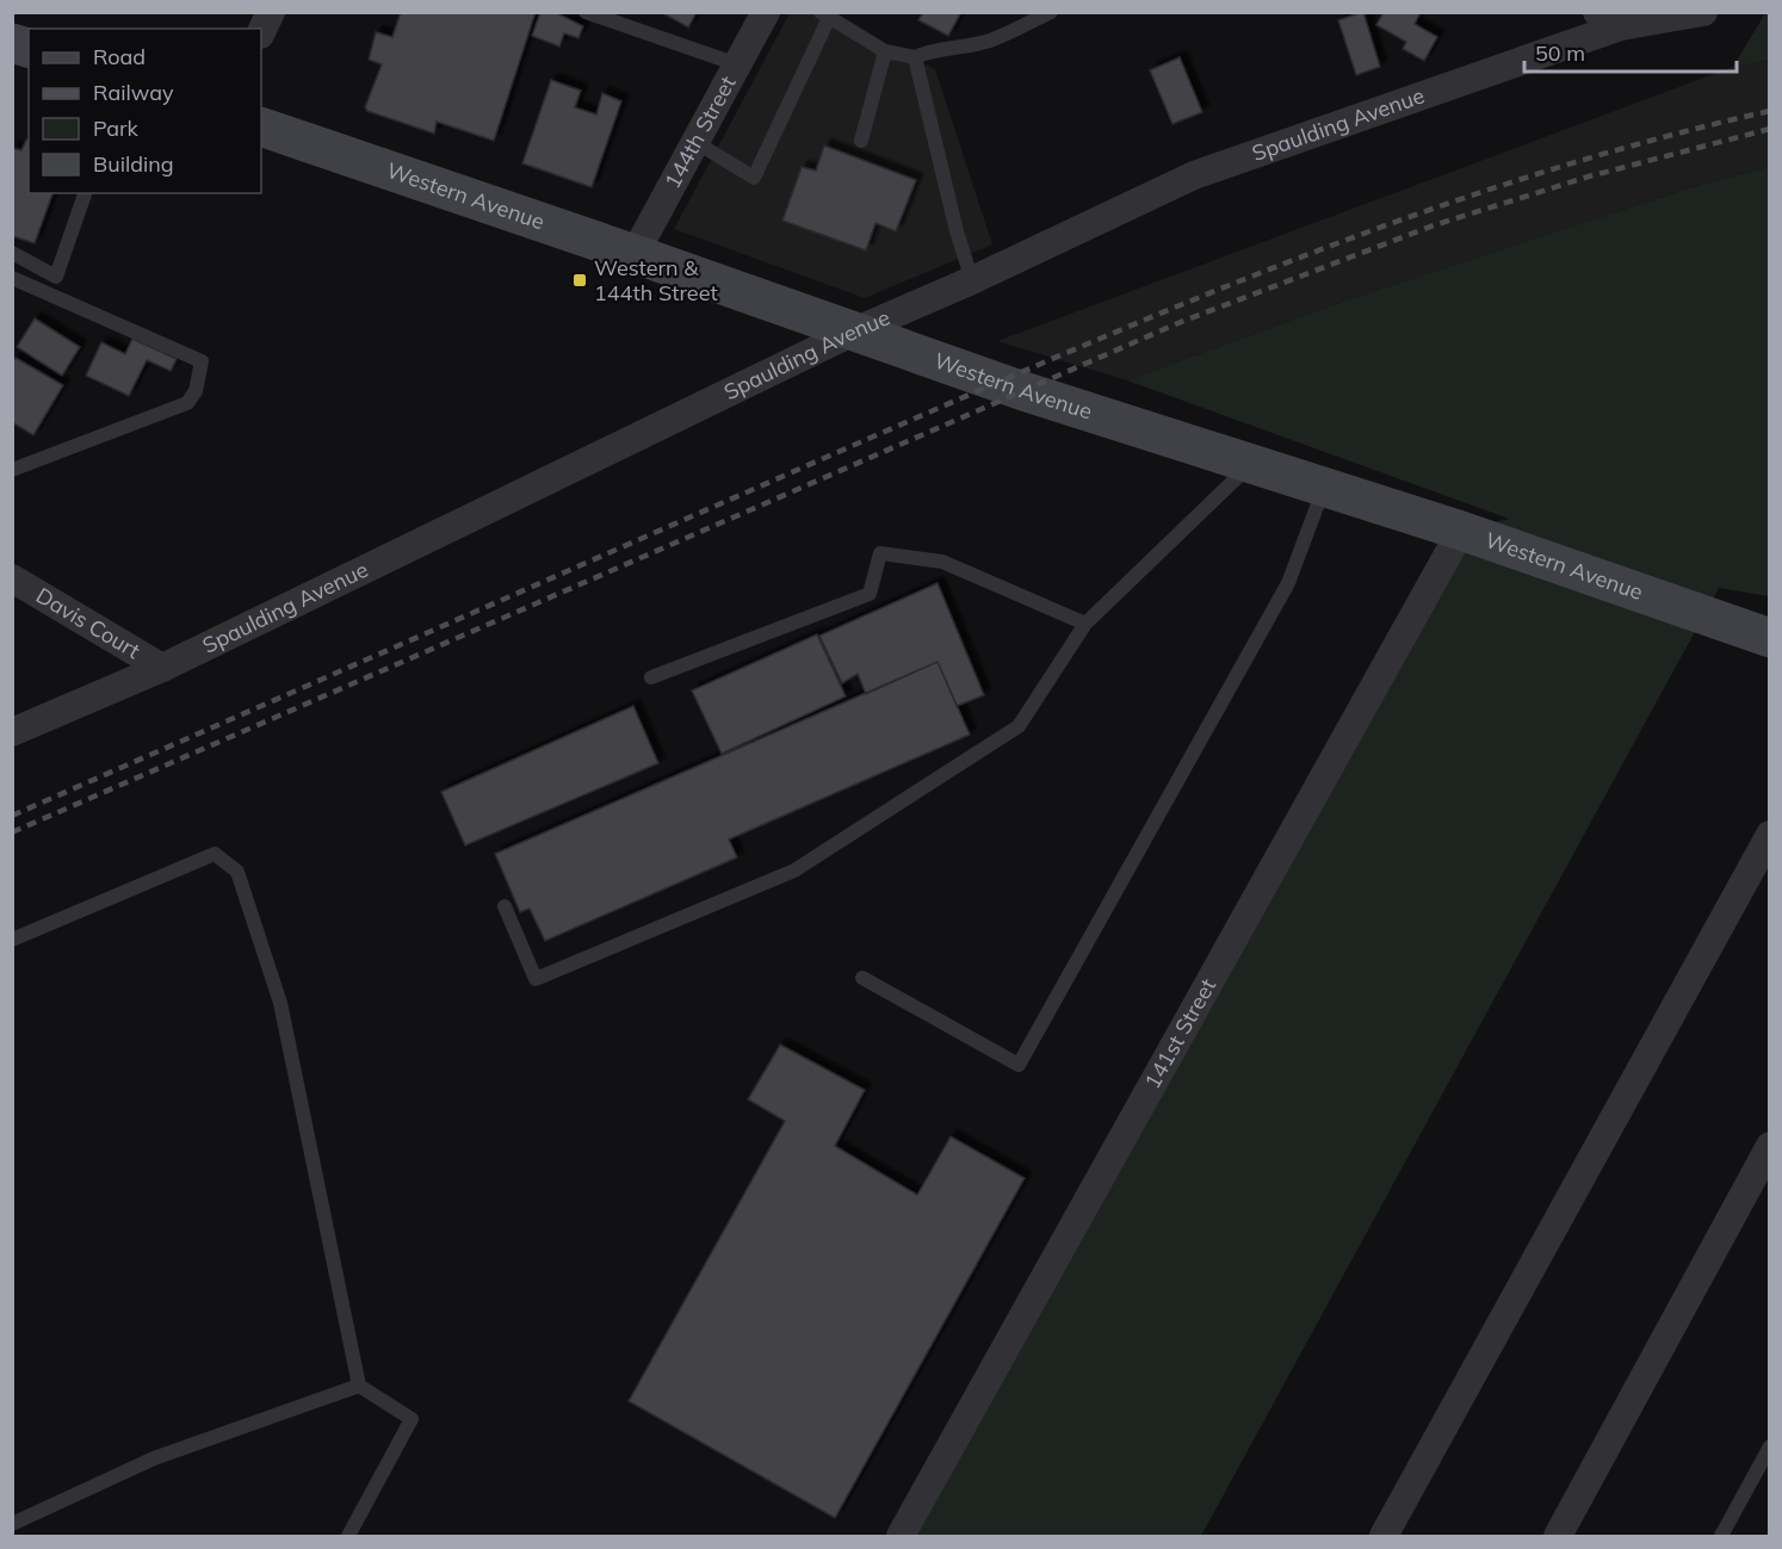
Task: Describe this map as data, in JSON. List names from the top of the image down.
{
  "streets": {
    "main road": ["Western Avenue"],
    "street": [
      "Spaulding Avenue",
      "144th Street",
      "Davis Court",
      "141st Street"
    ]
  },
  "crossings": [
    ["Spaulding Avenue", "Western Avenue"],
    ["Spaulding Avenue", "Davis Court"],
    ["144th Street", "Western Avenue"],
    ["Western Avenue", "141st Street"]
  ],
  "places": {
    "transit": ["Western & 144th Street"]
  },
  "legend": [
    "Road",
    "Railway",
    "Park",
    "Building"
  ],
  "scale_bar": "50 m"
}
